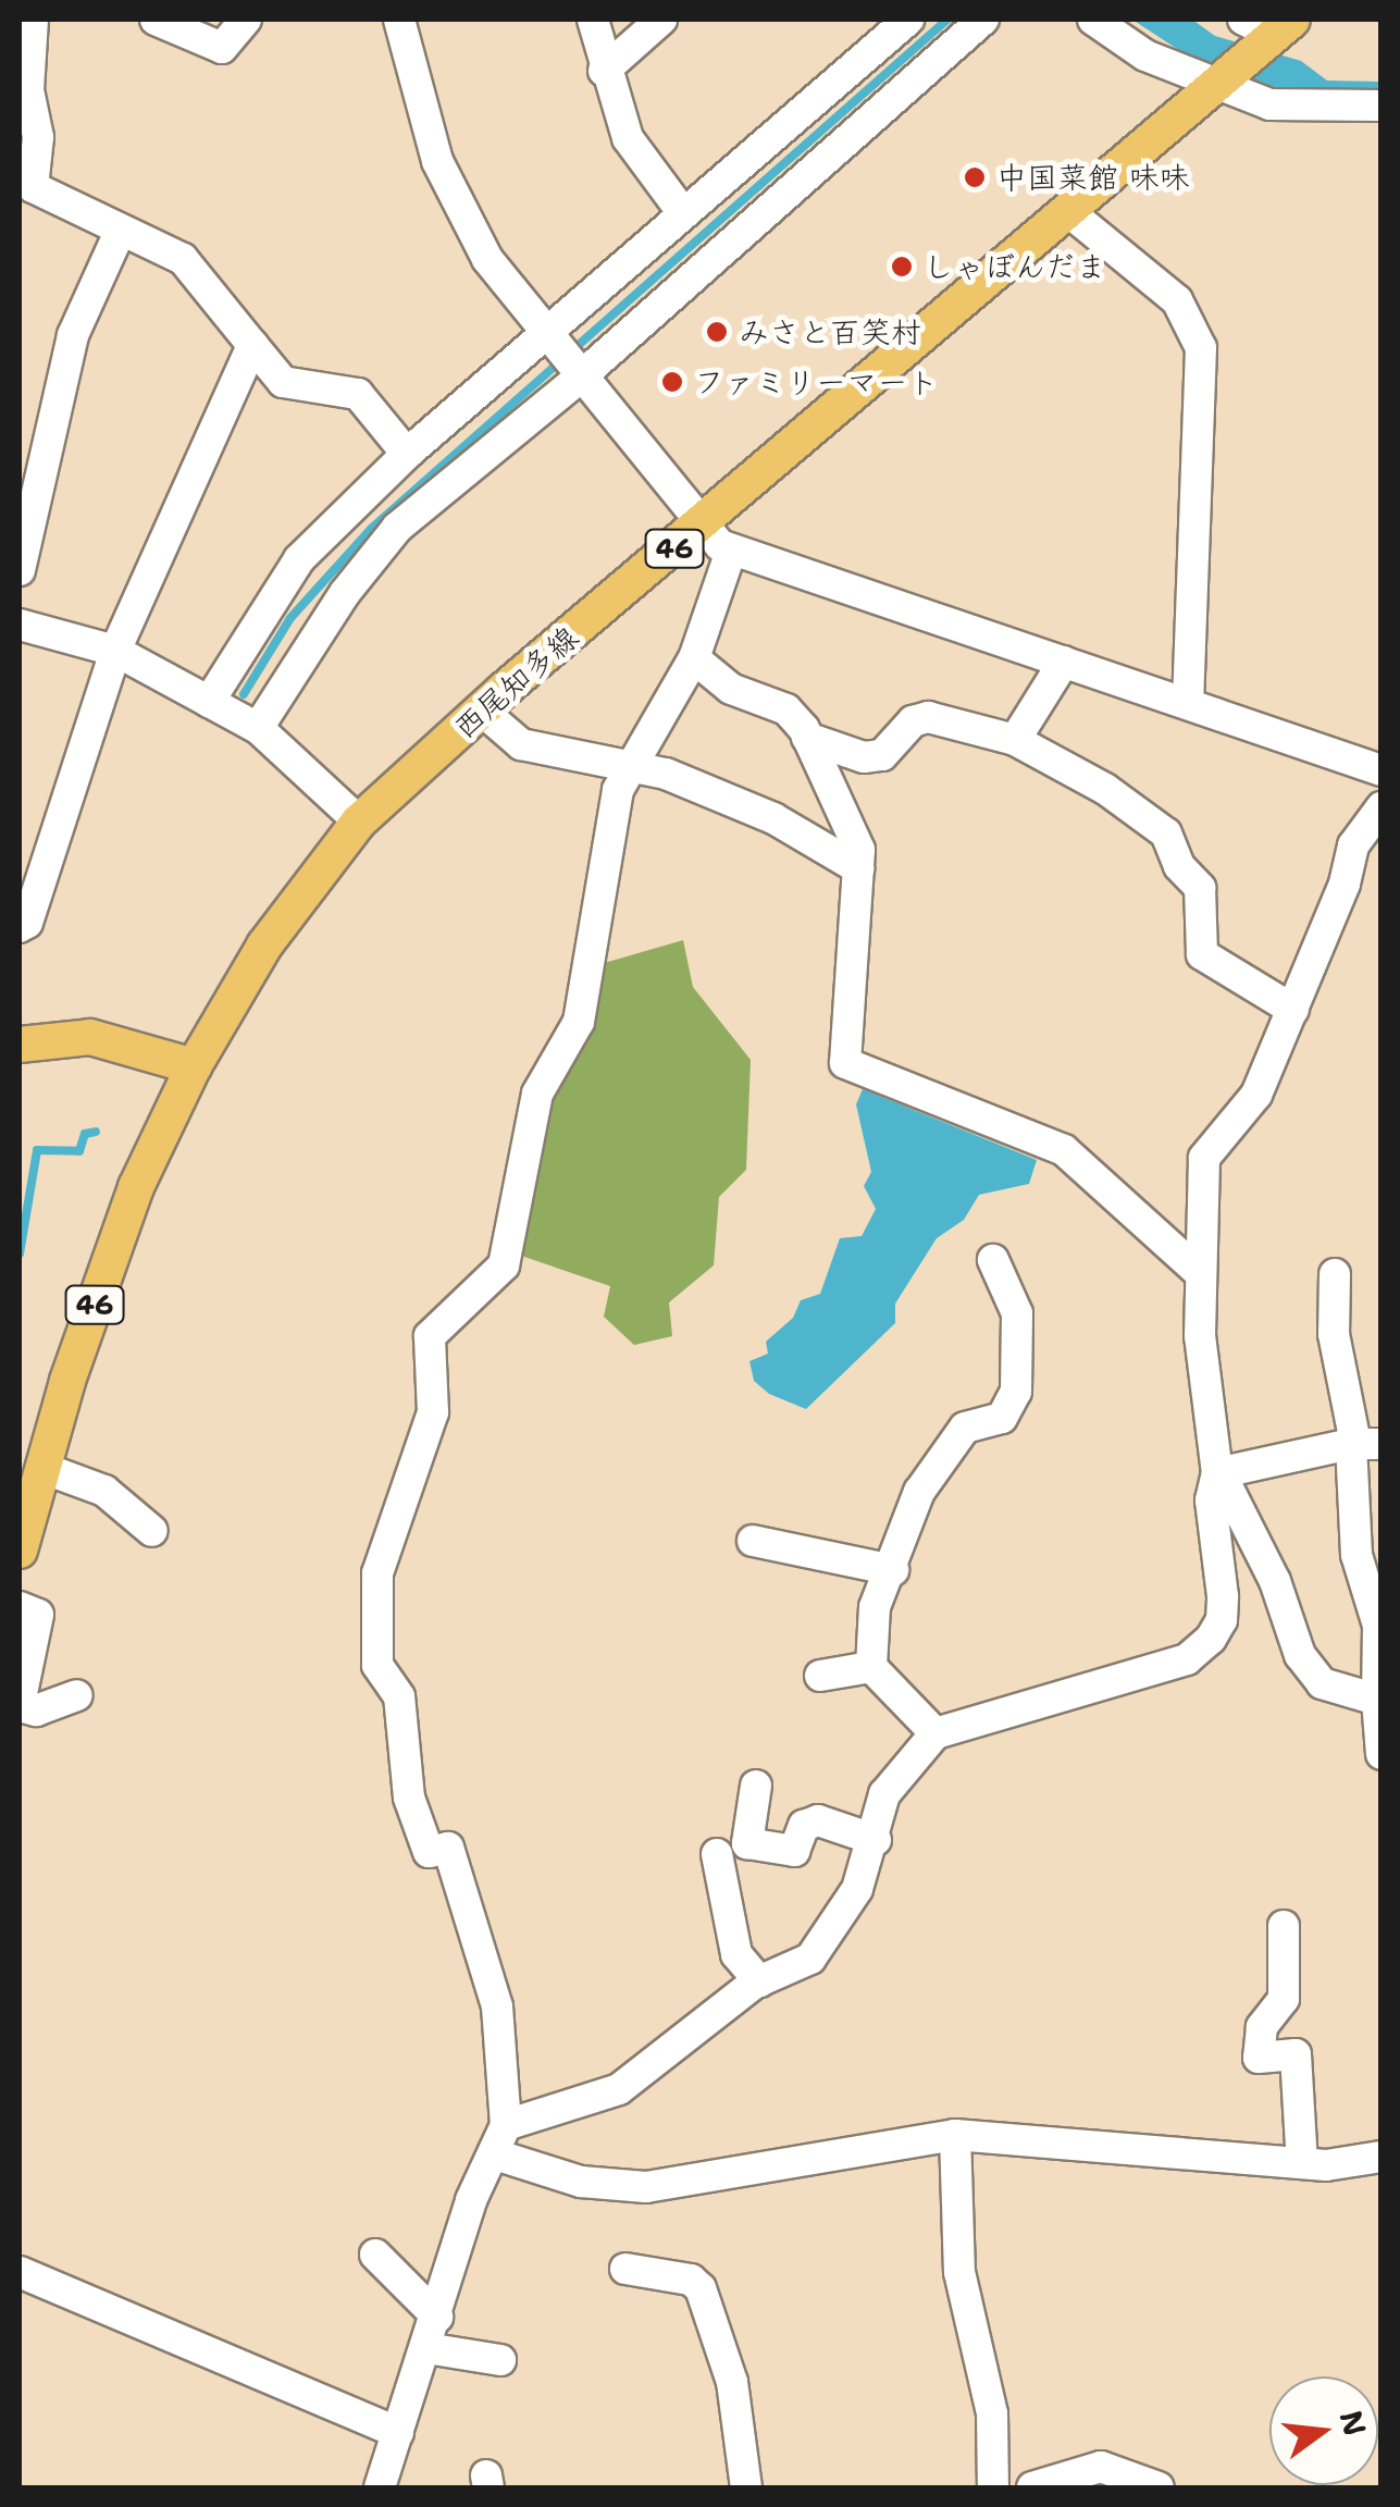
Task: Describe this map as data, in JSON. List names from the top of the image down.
{
  "streets": {
    "main road": ["46", "西尾知多線"]
  },
  "places": [
    "中国菜館 味味",
    "しゃぼんだま",
    "みさと百笑村",
    "ファミリーマート"
  ],
  "north": "right"
}
